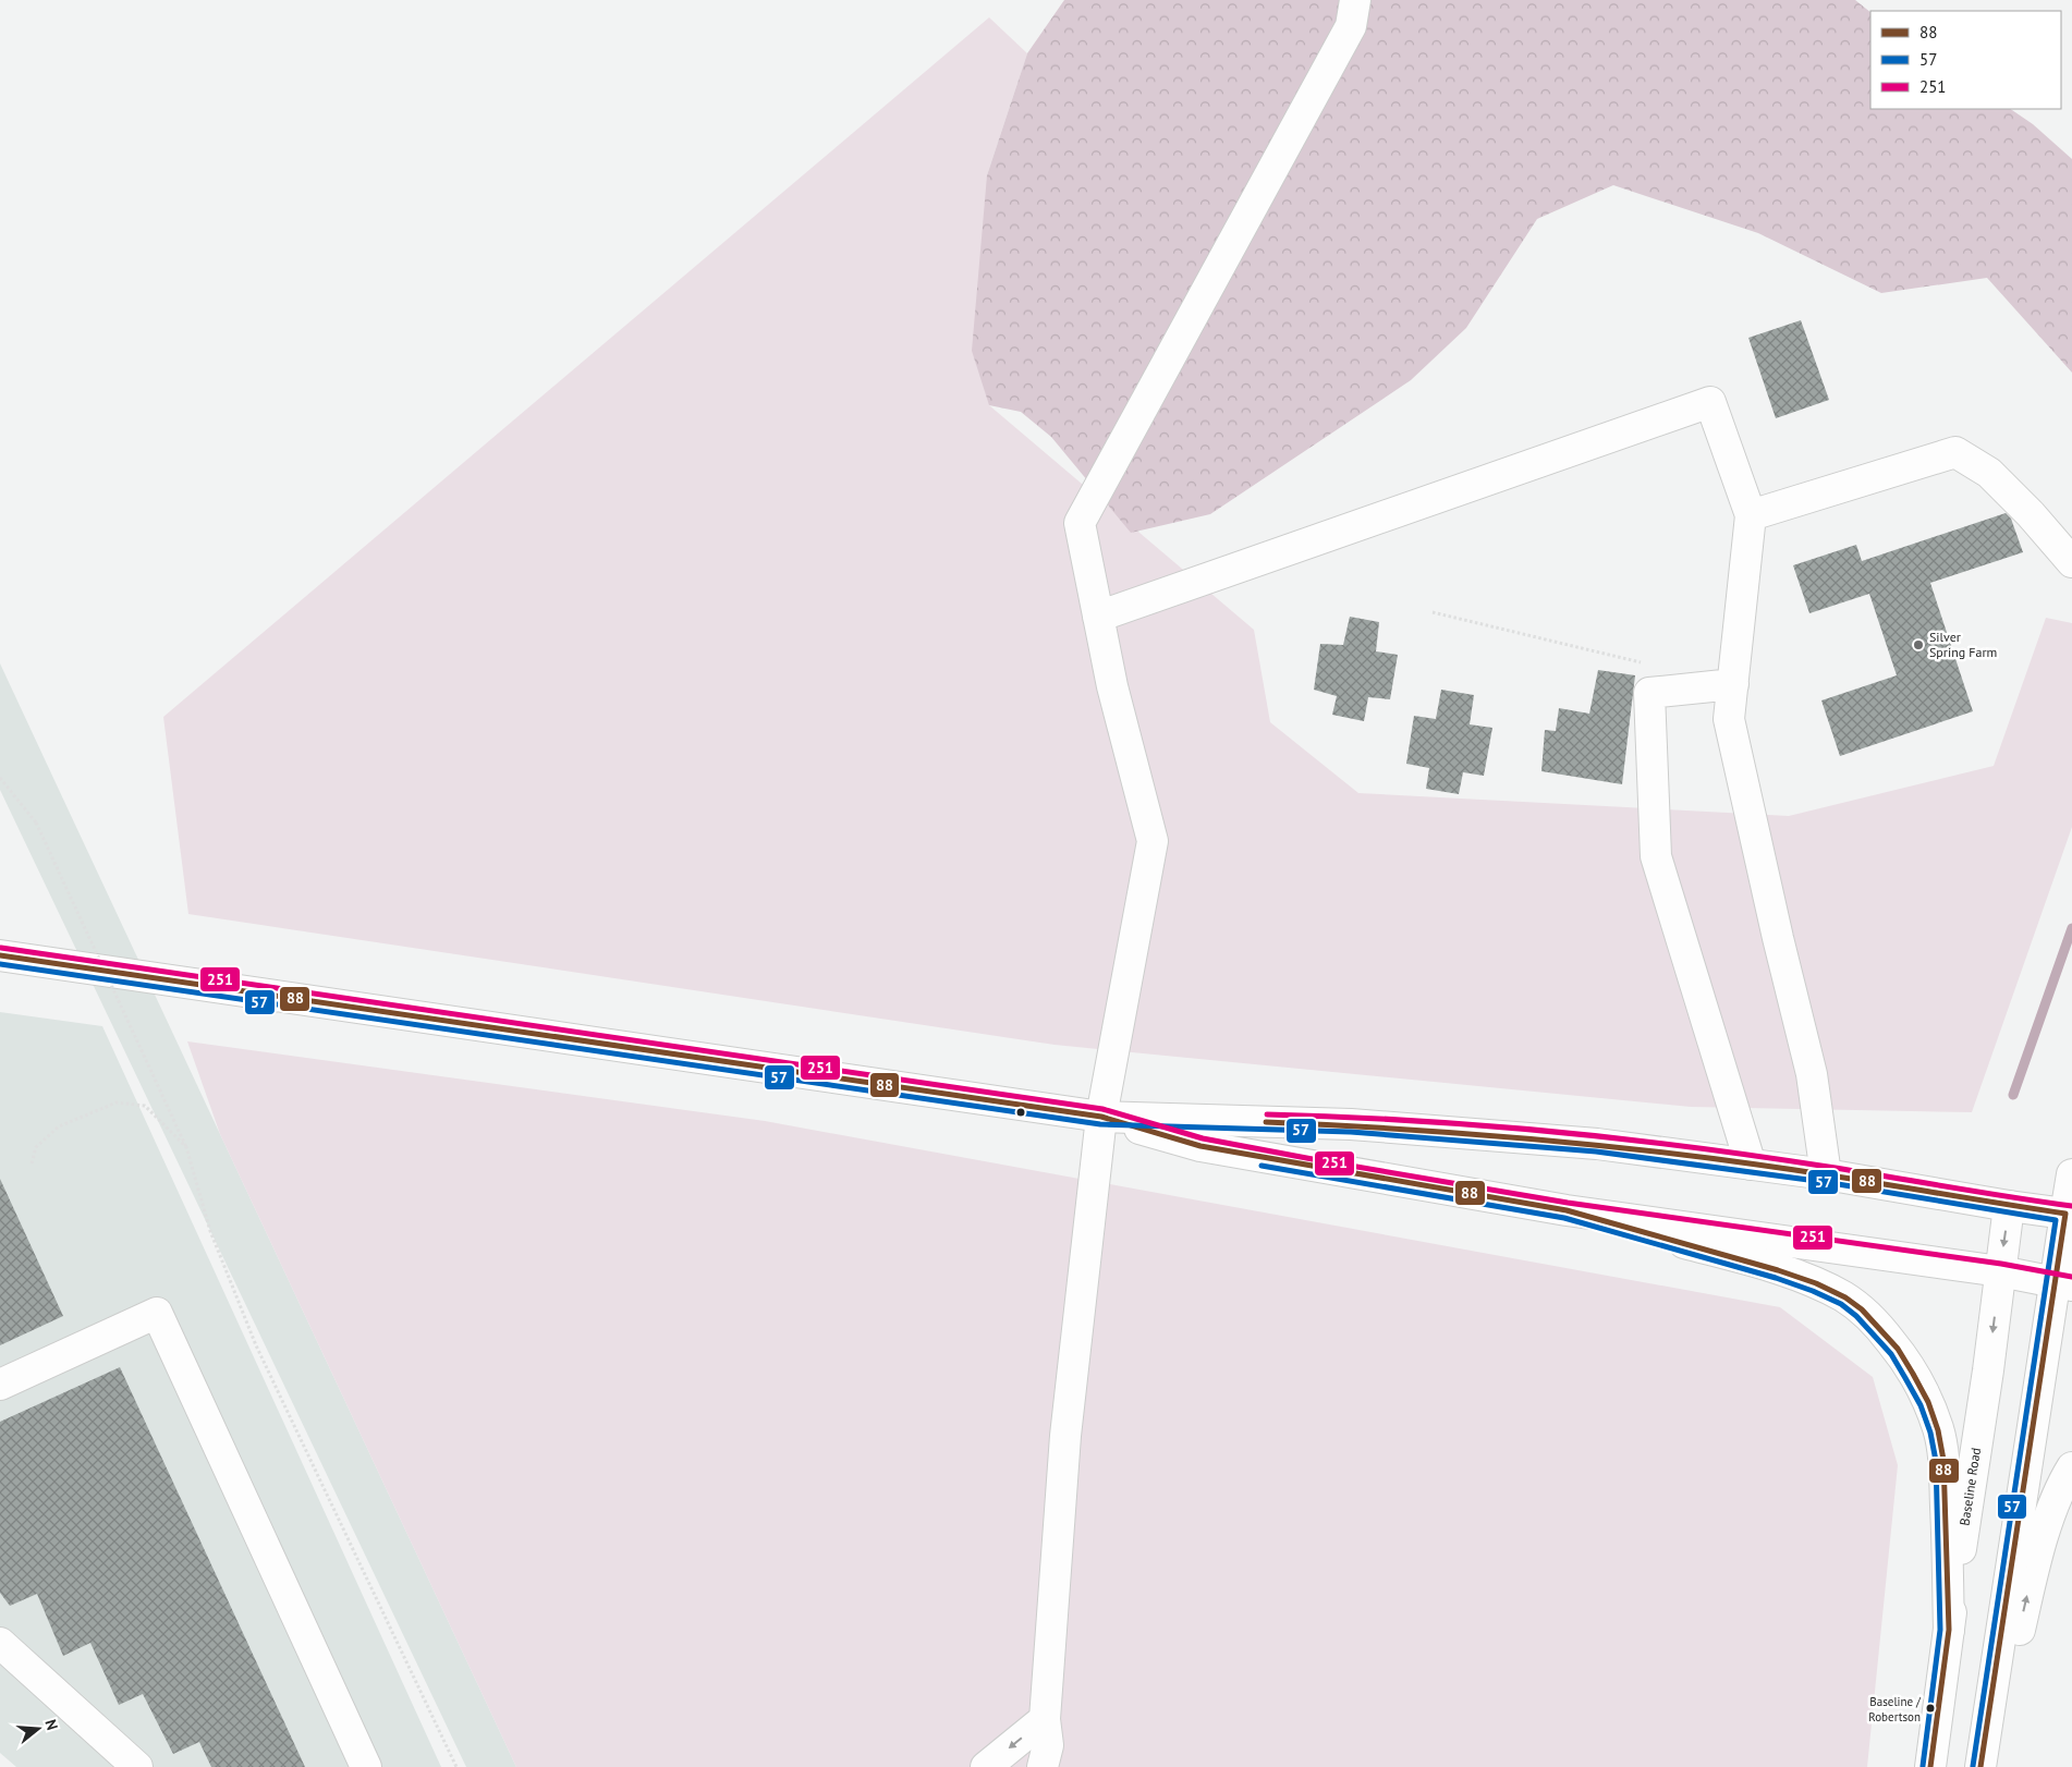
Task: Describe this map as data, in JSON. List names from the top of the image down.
{
  "streets": {
    "main road": ["Baseline Road"]
  },
  "places": ["Silver Spring Farm", "Baseline / Robertson"],
  "lines": ["transit line 251", "transit line 88", "transit line 57"],
  "legend": ["88", "57", "251"],
  "north": "right"
}
